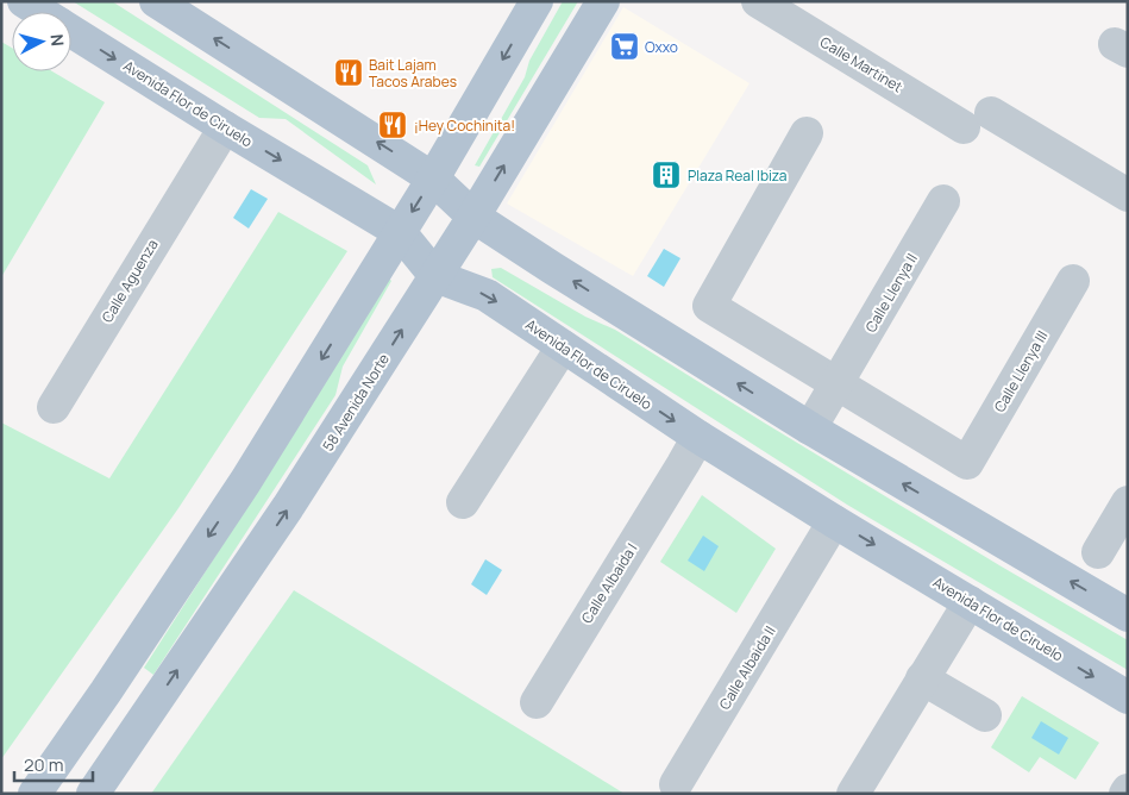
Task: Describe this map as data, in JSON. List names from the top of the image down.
{
  "streets": {
    "main road": ["Avenida Flor de Ciruelo", "58 Avenida Norte"],
    "street": [
      "Calle Martinet",
      "Calle Aguenza",
      "Calle Llenya II",
      "Calle Llenya III",
      "Calle Albaida I",
      "Calle Albaida II"
    ]
  },
  "crossings": [
    ["Avenida Flor de Ciruelo", "Calle Aguenza"],
    ["Avenida Flor de Ciruelo", "58 Avenida Norte"],
    ["Avenida Flor de Ciruelo", "Calle Albaida I"],
    ["Avenida Flor de Ciruelo", "Calle Albaida II"],
    ["Calle Llenya II", "Calle Llenya III"]
  ],
  "places": {
    "supermarket": ["Oxxo"],
    "restaurant": ["Bait Lajam Tacos Arabes", "¡Hey Cochinita!"],
    "building": ["Plaza Real Ibiza"]
  },
  "scale_bar": "20 m",
  "north": "right"
}
